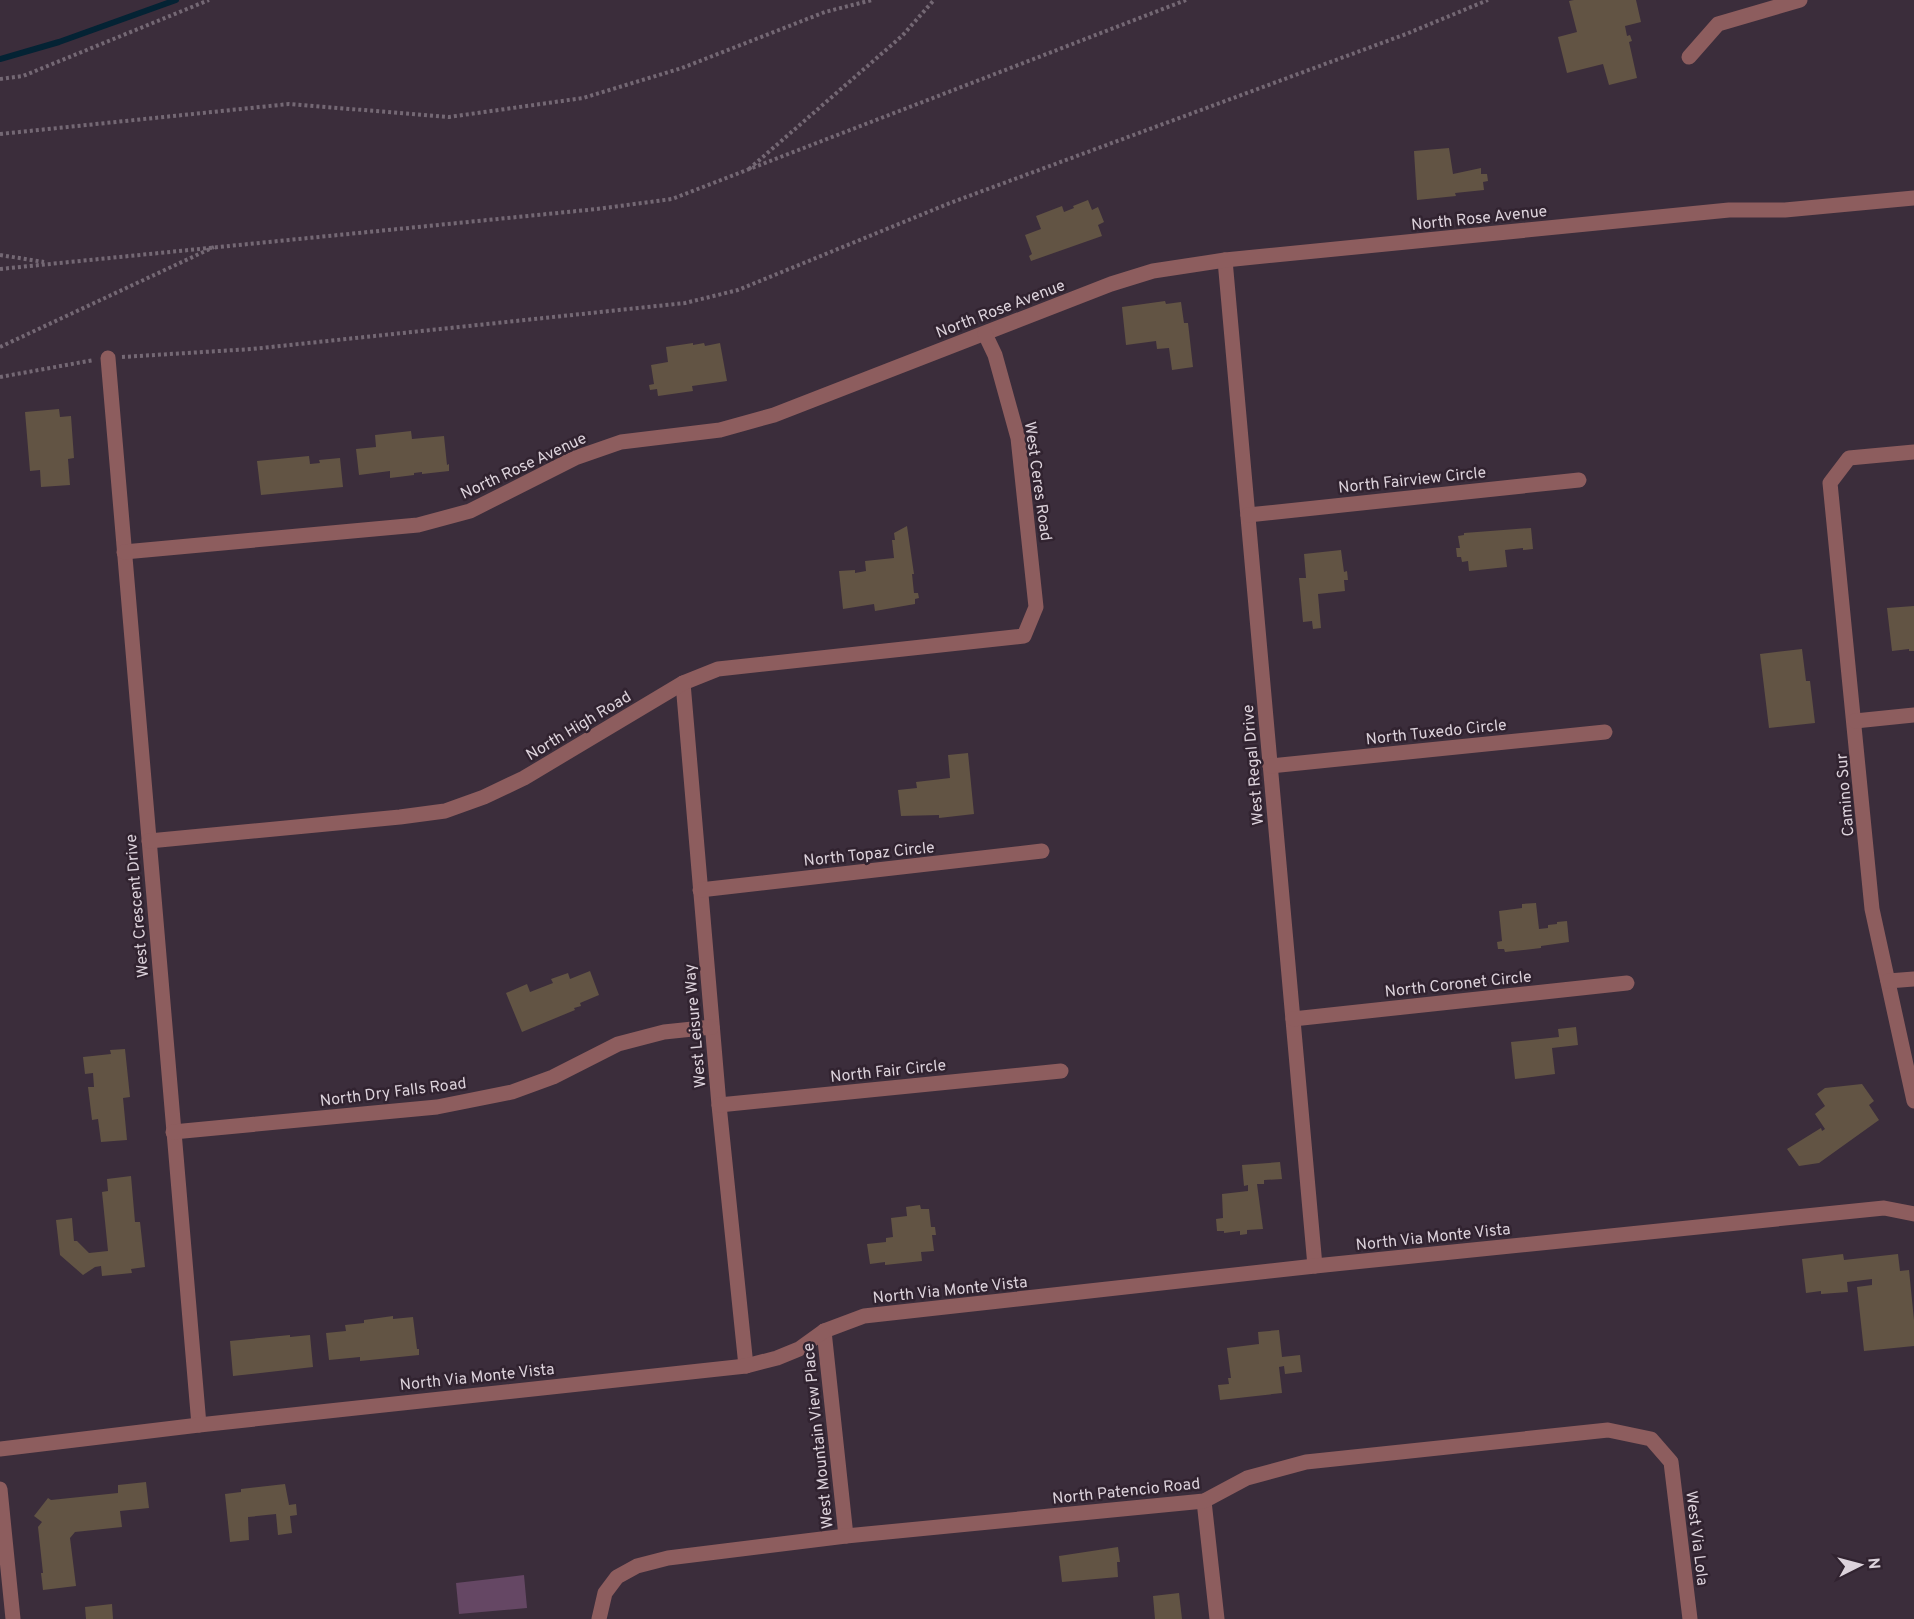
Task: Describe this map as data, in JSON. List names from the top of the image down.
{
  "streets": {
    "street": [
      "North Rose Avenue",
      "North Fairview Circle",
      "West Ceres Road",
      "North High Road",
      "North Tuxedo Circle",
      "West Regal Drive",
      "Camino Sur",
      "North Topaz Circle",
      "West Crescent Drive",
      "North Coronet Circle",
      "West Leisure Way",
      "North Fair Circle",
      "North Dry Falls Road",
      "North Via Monte Vista",
      "West Mountain View Place",
      "North Patencio Road",
      "West Via Lola"
    ]
  },
  "crossings": [
    ["North Rose Avenue", "West Ceres Road"],
    ["North Rose Avenue", "West Regal Drive"],
    ["North Rose Avenue", "West Crescent Drive"],
    ["North Fairview Circle", "West Regal Drive"],
    ["West Ceres Road", "North High Road"],
    ["North High Road", "West Crescent Drive"],
    ["North High Road", "West Leisure Way"],
    ["North Tuxedo Circle", "West Regal Drive"],
    ["West Regal Drive", "North Coronet Circle"],
    ["West Regal Drive", "North Via Monte Vista"],
    ["North Topaz Circle", "West Leisure Way"],
    ["West Crescent Drive", "North Dry Falls Road"],
    ["West Crescent Drive", "North Via Monte Vista"],
    ["West Leisure Way", "North Fair Circle"],
    ["West Leisure Way", "North Dry Falls Road"],
    ["West Leisure Way", "North Via Monte Vista"],
    ["North Via Monte Vista", "West Mountain View Place"],
    ["West Mountain View Place", "North Patencio Road"],
    ["North Patencio Road", "West Via Lola"]
  ],
  "north": "right"
}
